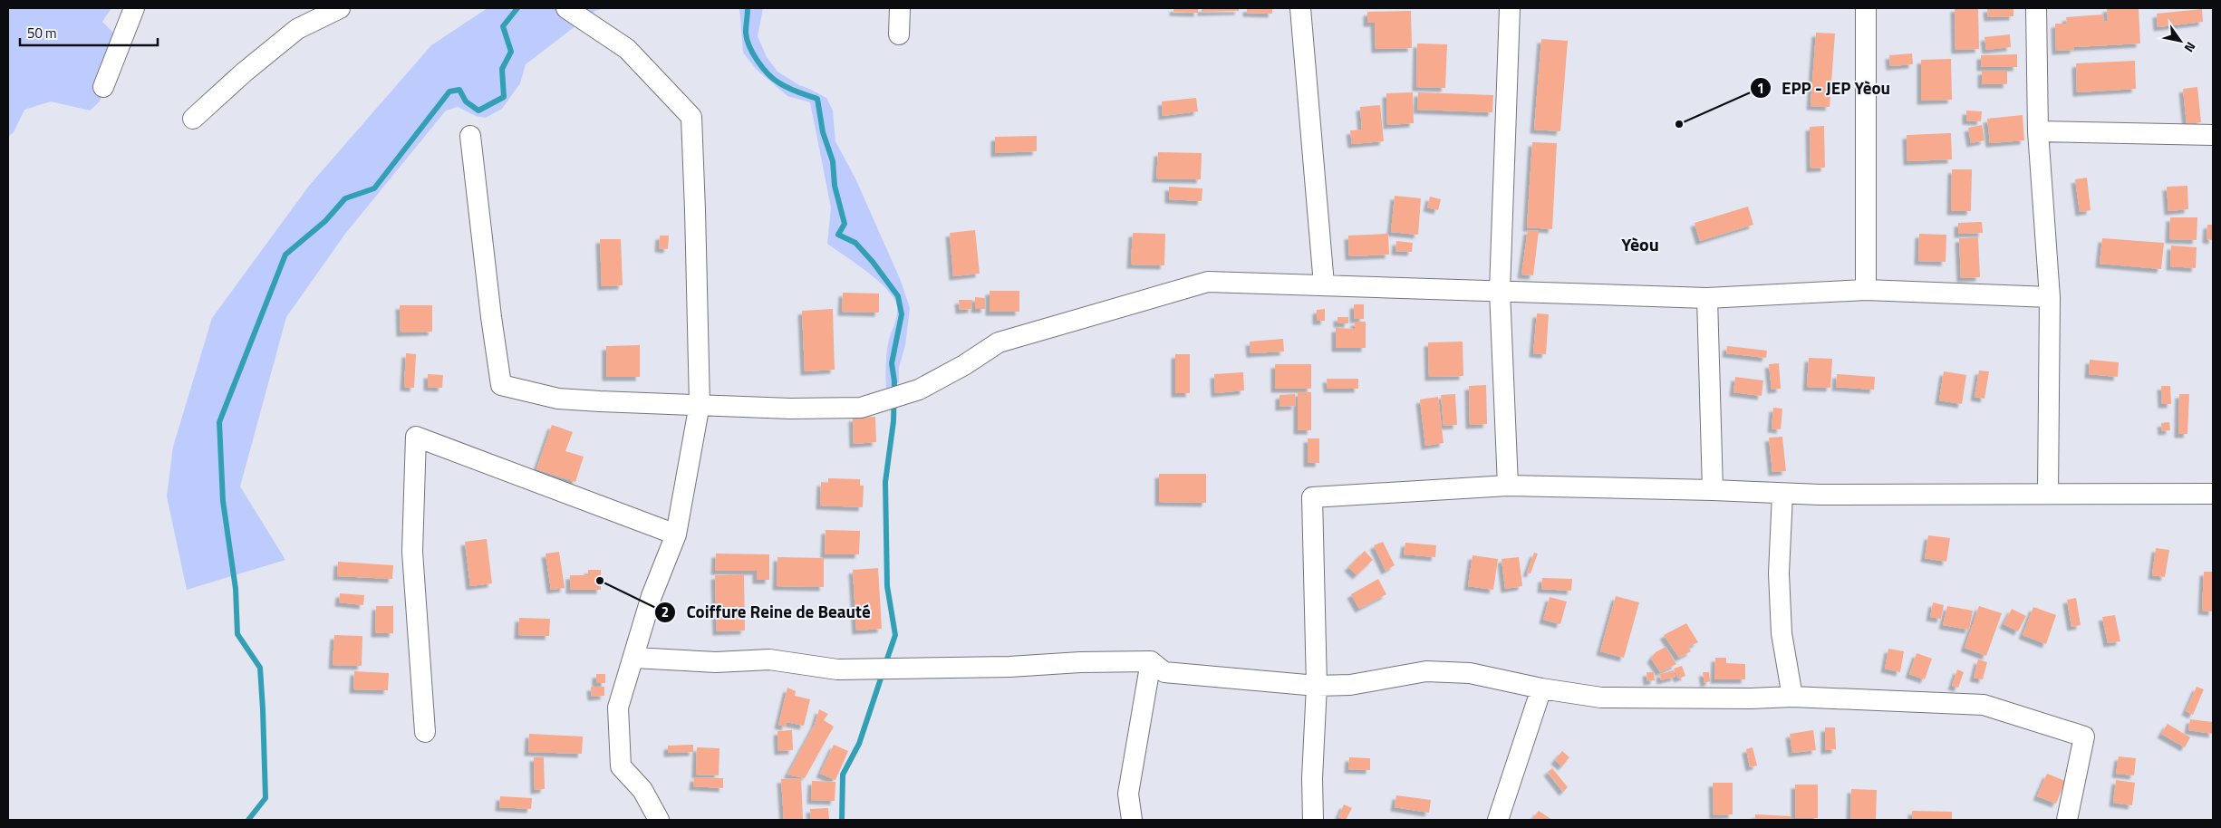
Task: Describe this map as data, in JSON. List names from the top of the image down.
{
  "districts": ["Yèou"],
  "places": ["EPP - JEP Yèou", "Coiffure Reine de Beauté"],
  "scale_bar": "50 m",
  "north": "bottom right"
}
